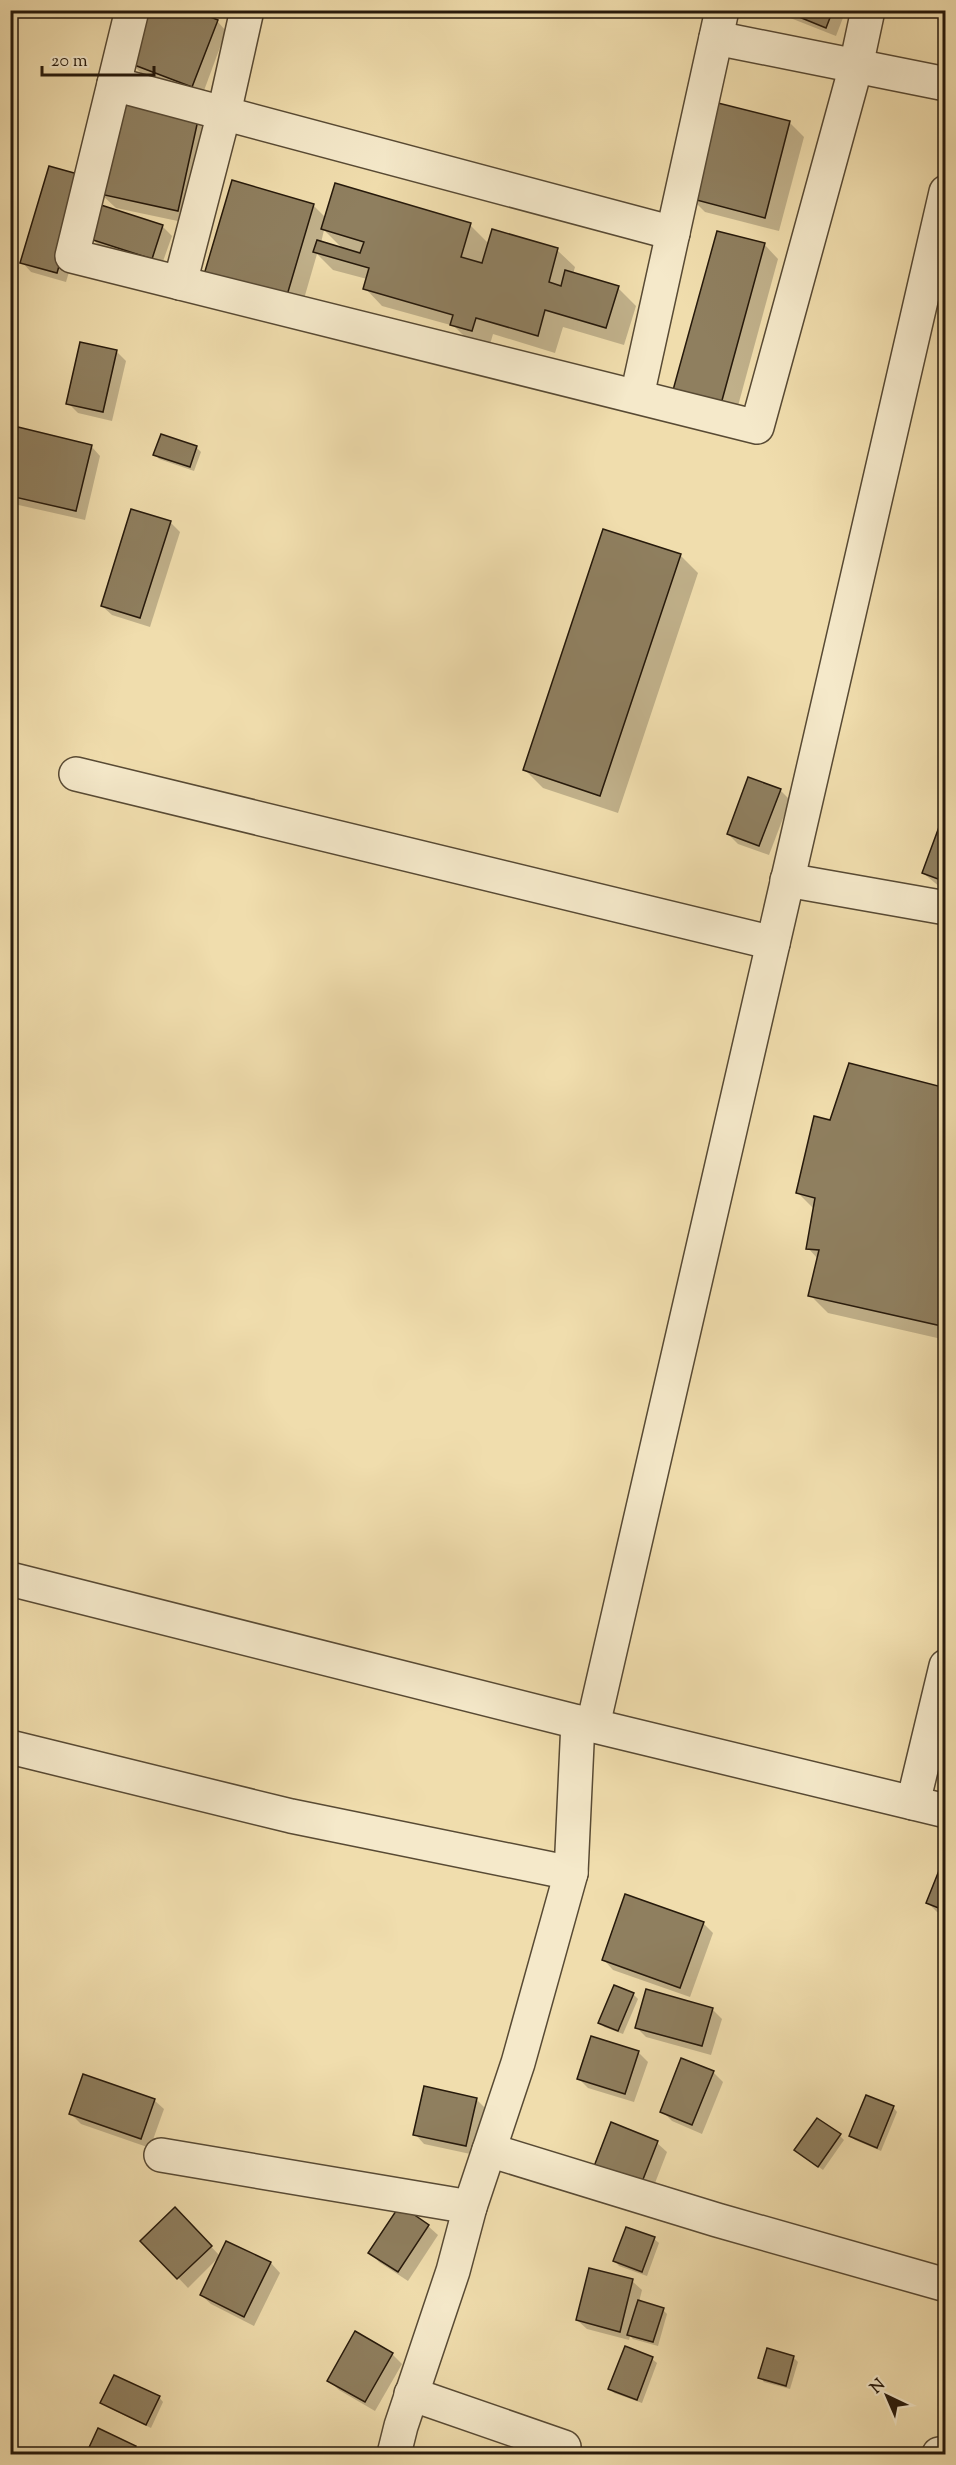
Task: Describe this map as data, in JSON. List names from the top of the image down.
{
  "scale_bar": "20 m",
  "north": "top left"
}
